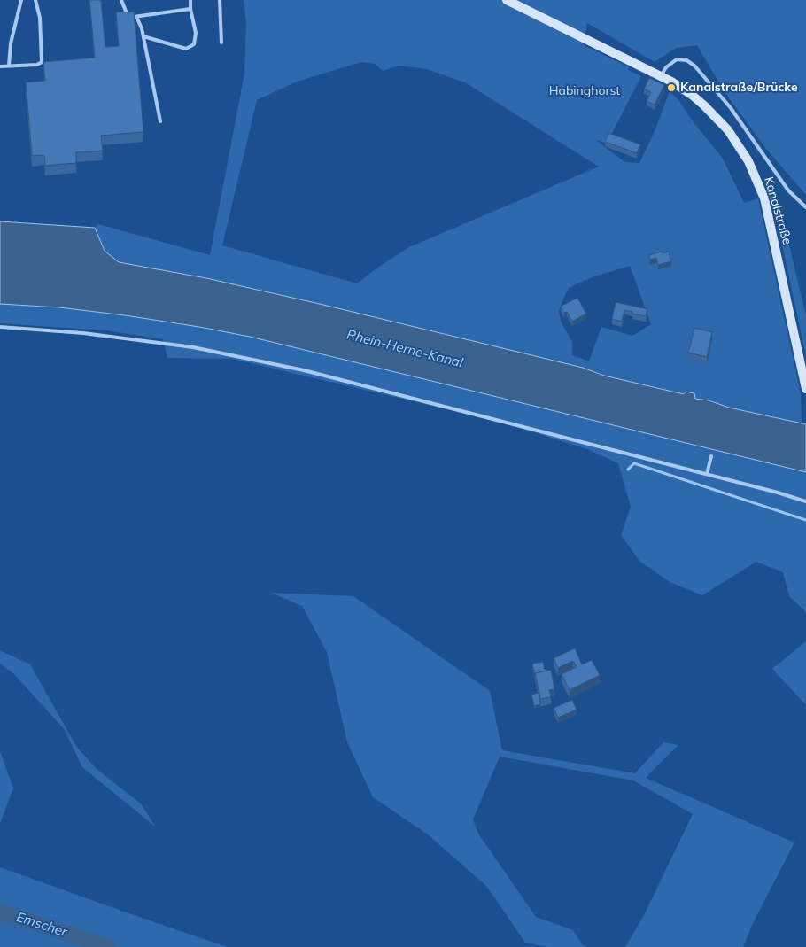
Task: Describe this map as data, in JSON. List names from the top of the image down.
{
  "streets": {
    "main road": ["Kanalstraße"]
  },
  "water": ["Rhein-Herne-Kanal", "Emscher"],
  "parks": ["Habinghorst"],
  "places": ["Kanalstraße/Brücke"]
}
